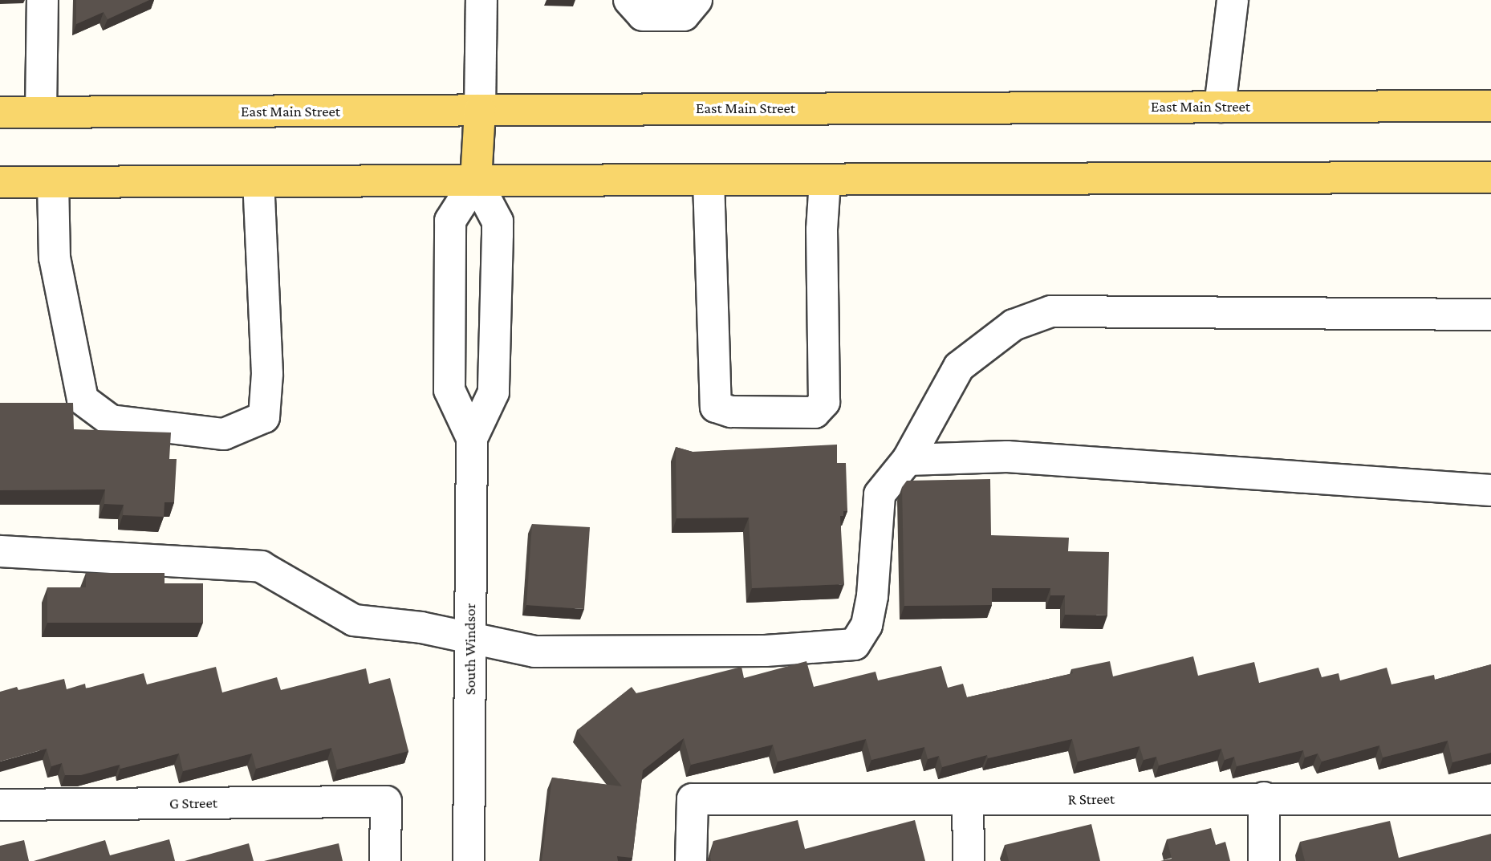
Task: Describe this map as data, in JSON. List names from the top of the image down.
{
  "streets": {
    "main road": ["East Main Street", "South Windsor"],
    "street": ["R Street", "G Street"]
  },
  "crossings": [
    ["East Main Street", "South Windsor"]
  ]
}
